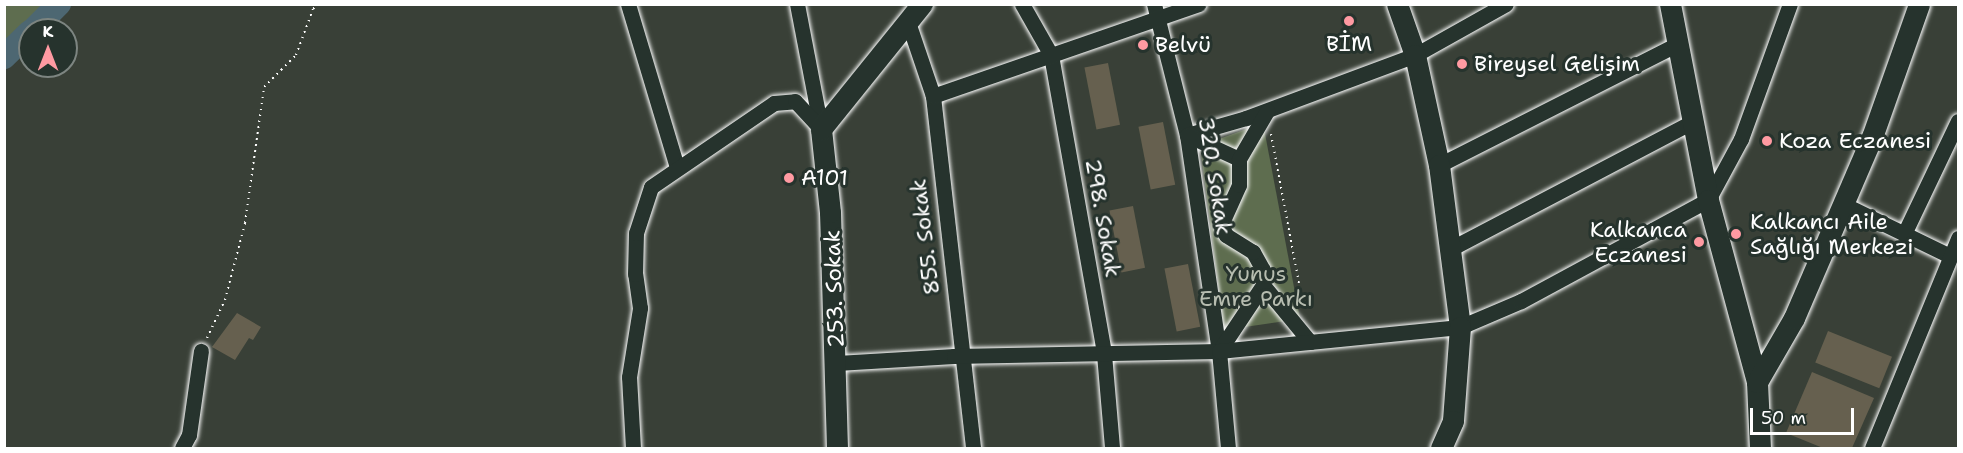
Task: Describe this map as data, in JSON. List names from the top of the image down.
{
  "streets": {
    "street": [
      "320. Sokak",
      "298. Sokak",
      "855. Sokak",
      "253. Sokak"
    ]
  },
  "parks": ["Yunus Emre Parkı"],
  "places": [
    "BİM",
    "Belvü",
    "Bireysel Gelişim",
    "Koza Eczanesi",
    "A101",
    "Kalkancı Aile Sağlığı Merkezi",
    "Kalkanca Eczanesi"
  ],
  "scale_bar": "50 m",
  "north": "top"
}
